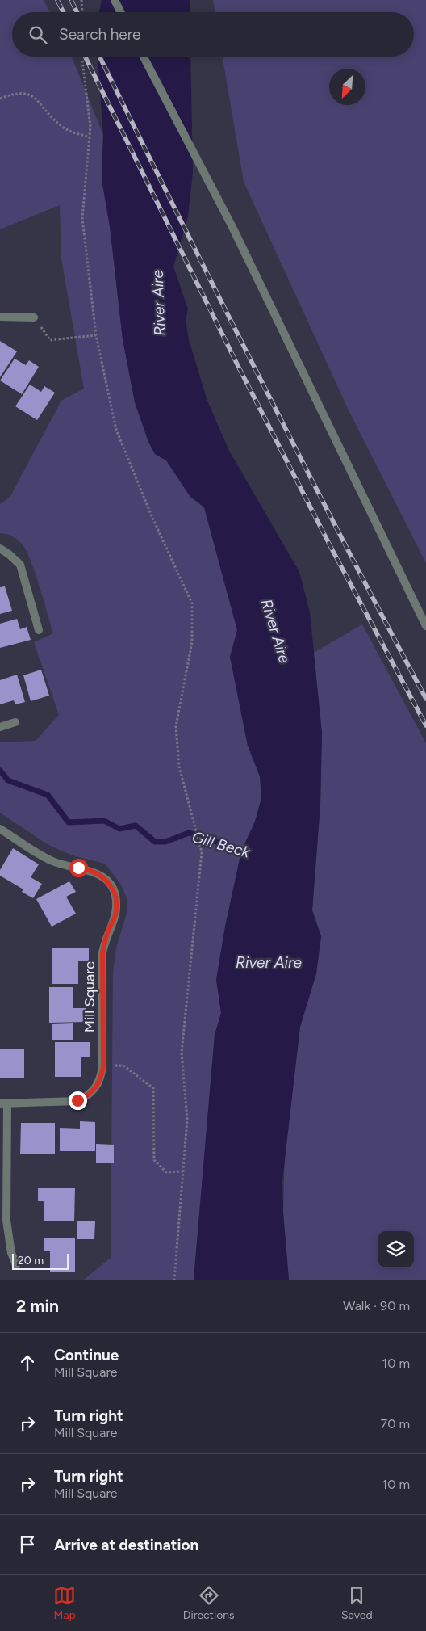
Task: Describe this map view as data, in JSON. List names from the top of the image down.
{
  "streets": {
    "street": ["Mill Square"]
  },
  "water": ["River Aire", "Gill Beck"],
  "scale_bar": "20 m",
  "north": "bottom left",
  "page": {
    "search": "Search here",
    "scale": "20 m",
    "heading": ["2 min", "Walk · 90 m"],
    "list": [
      ["Continue", "Mill Square", "10 m"],
      ["Turn right", "Mill Square", "70 m"],
      ["Turn right", "Mill Square", "10 m"],
      "Arrive at destination"
    ],
    "nav": ["Map", "Directions", "Saved"]
  }
}
